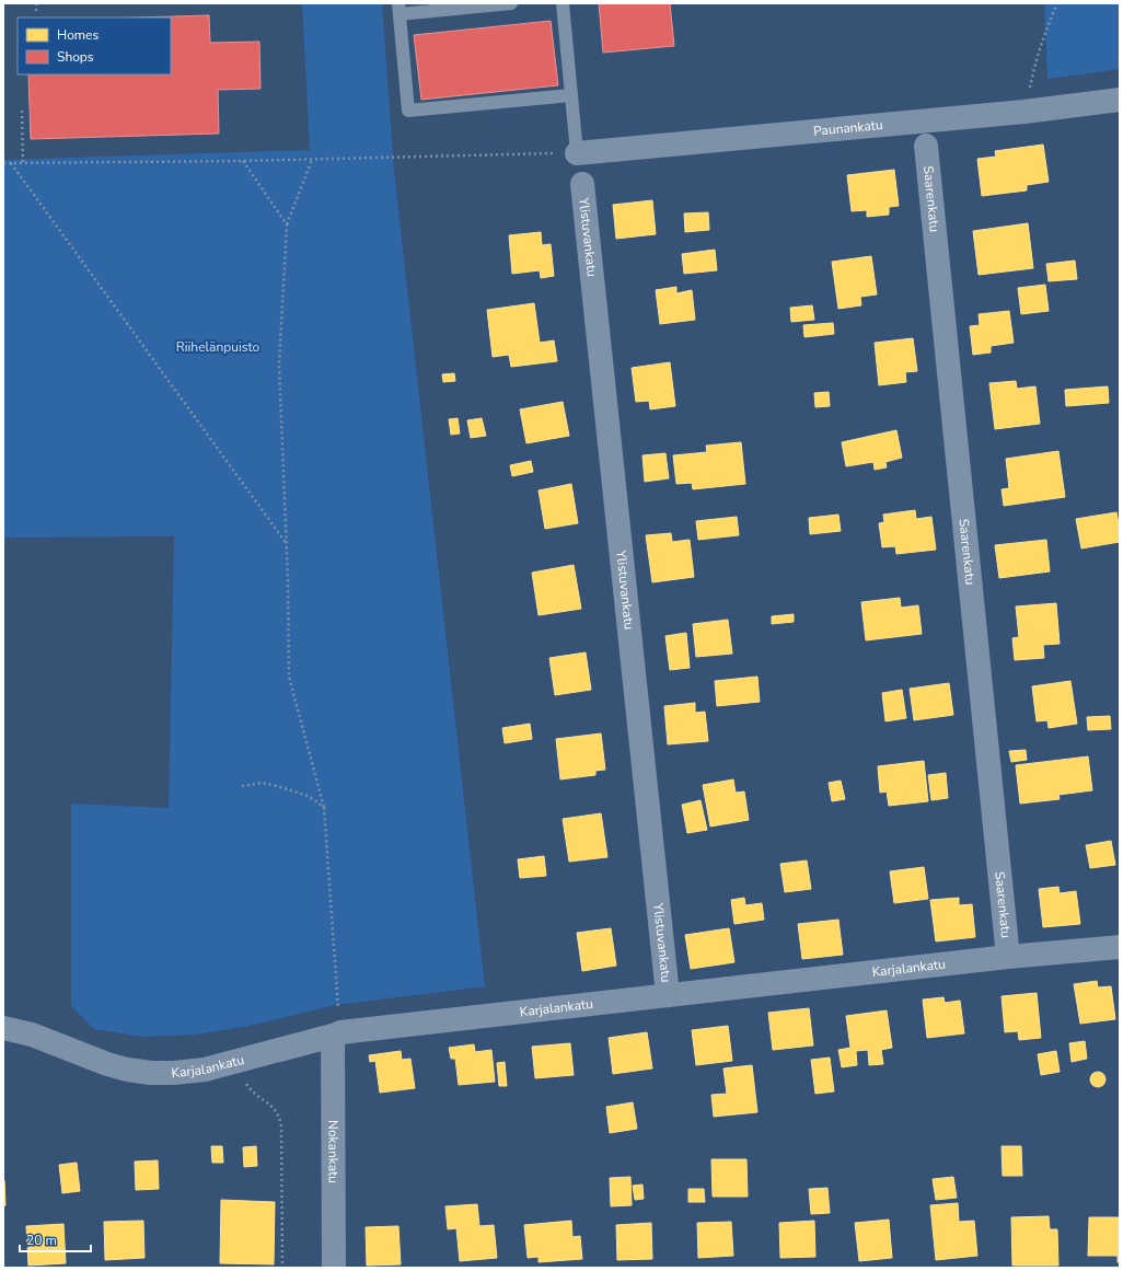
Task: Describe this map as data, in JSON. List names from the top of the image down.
{
  "streets": {
    "street": [
      "Paunankatu",
      "Saarenkatu",
      "Ylistuvankatu",
      "Karjalankatu",
      "Nokankatu"
    ]
  },
  "crossings": [
    ["Saarenkatu", "Karjalankatu"],
    ["Ylistuvankatu", "Karjalankatu"],
    ["Karjalankatu", "Nokankatu"]
  ],
  "parks": ["Riihelänpuisto"],
  "legend": ["Homes", "Shops"],
  "scale_bar": "20 m"
}
